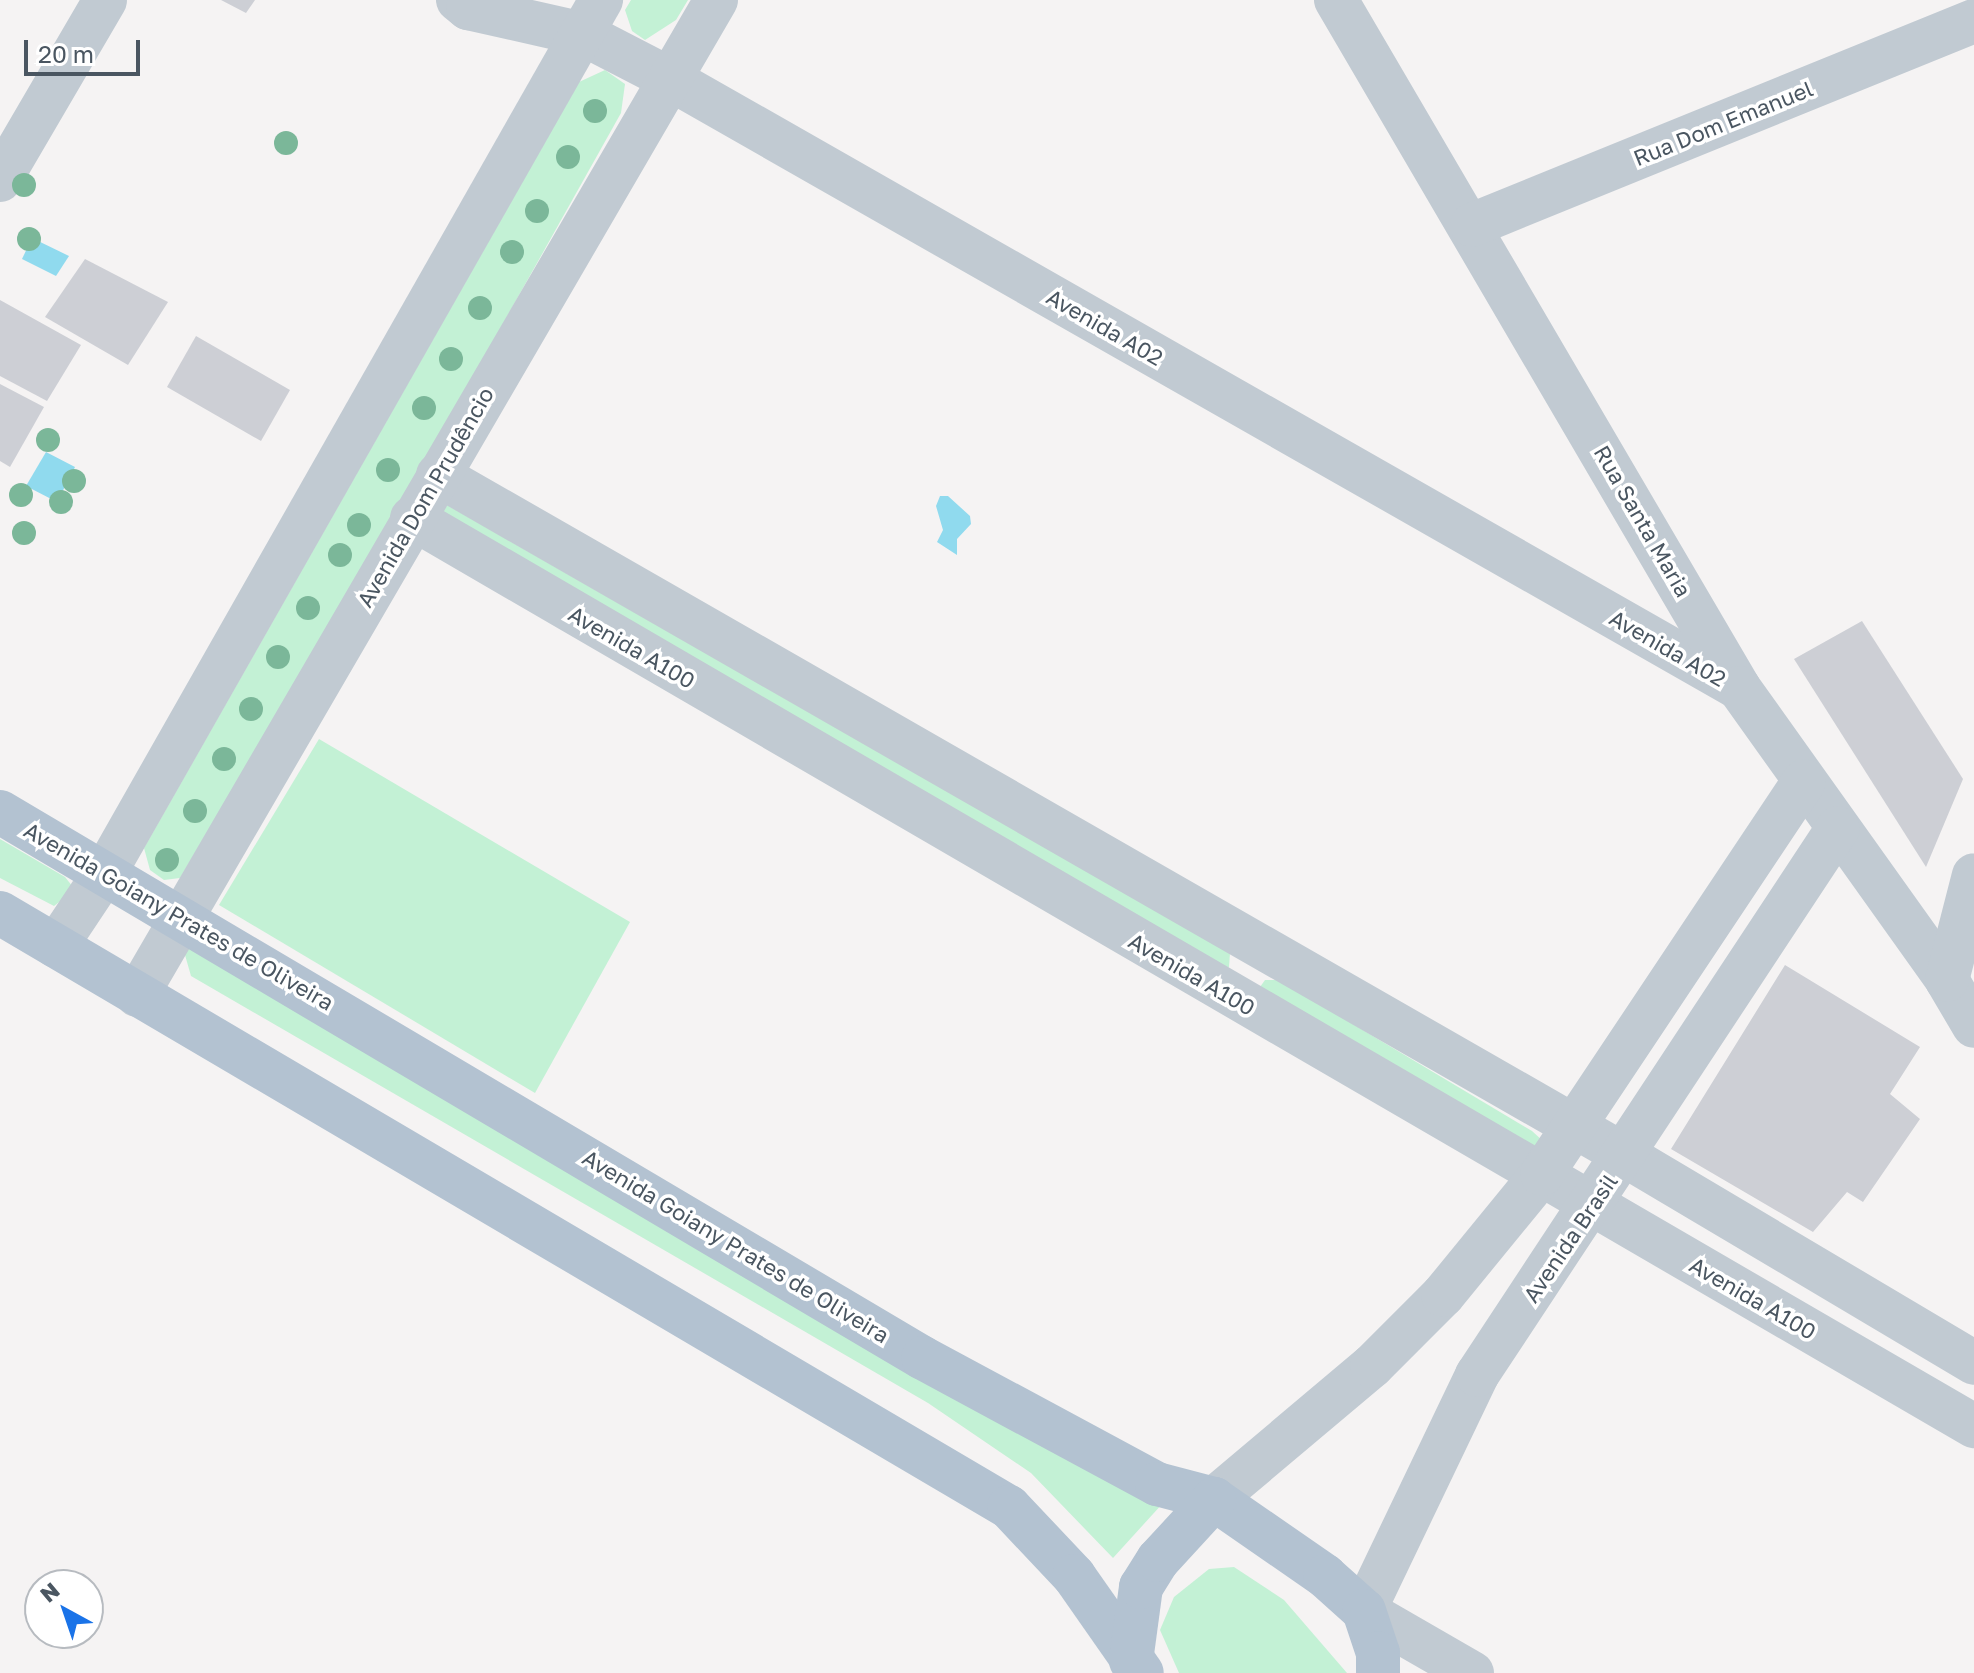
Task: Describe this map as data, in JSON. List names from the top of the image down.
{
  "streets": {
    "main road": ["Avenida Goiany Prates de Oliveira"],
    "street": [
      "Rua Dom Emanuel",
      "Avenida A02",
      "Avenida Dom Prudêncio",
      "Rua Santa Maria",
      "Avenida A100",
      "Avenida Brasil"
    ]
  },
  "crossings": [
    ["Rua Dom Emanuel", "Rua Santa Maria"],
    ["Avenida A02", "Avenida Dom Prudêncio"],
    ["Avenida A02", "Rua Santa Maria"],
    ["Avenida Dom Prudêncio", "Avenida A100"],
    ["Avenida Dom Prudêncio", "Avenida Goiany Prates de Oliveira"],
    ["Rua Santa Maria", "Avenida Brasil"],
    ["Avenida A100", "Avenida Brasil"],
    ["Avenida Goiany Prates de Oliveira", "Avenida Brasil"]
  ],
  "scale_bar": "20 m",
  "north": "top left"
}
